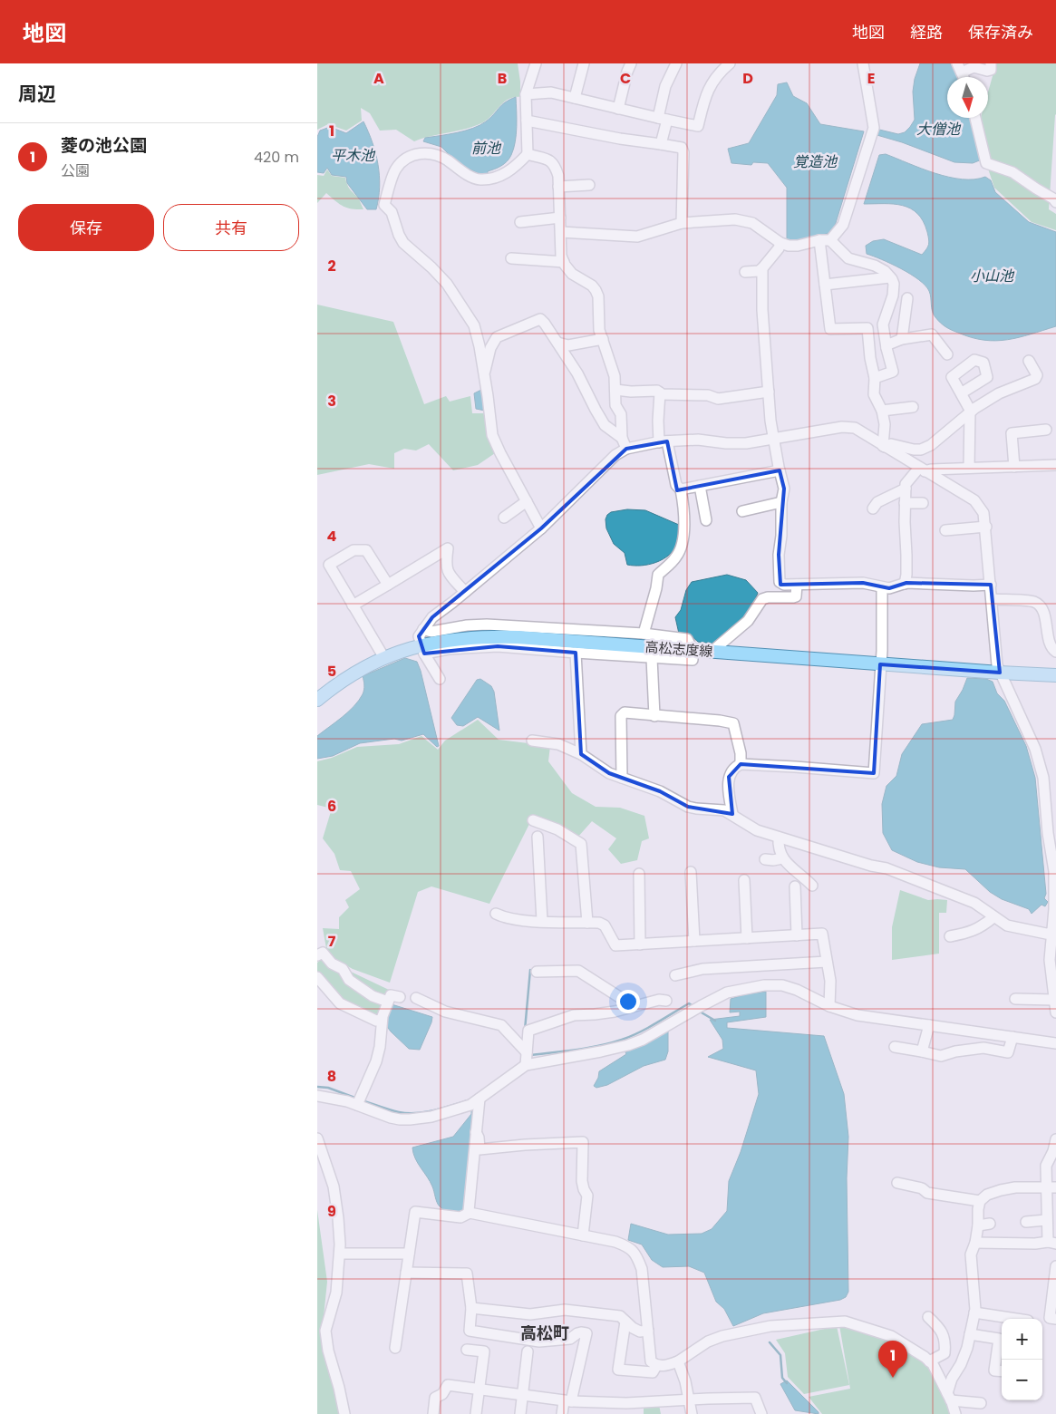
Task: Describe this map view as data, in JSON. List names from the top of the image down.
{
  "streets": {
    "main road": ["高松志度線"]
  },
  "districts": ["高松町"],
  "water": [
    "大僧池",
    "前池",
    "平木池",
    "覚造池",
    "小山池"
  ],
  "north": "bottom",
  "page": {
    "header": "地図",
    "nav": ["地図", "経路", "保存済み"],
    "heading": "周辺",
    "list": [
      {
        "mark": "1",
        "name": "菱の池公園",
        "note": "公園",
        "value": "420 m"
      }
    ],
    "buttons": ["保存", "共有"],
    "map_buttons": ["+", "−"],
    "pins": "1"
  },
  "grid": {
    "columns": [
      "A",
      "B",
      "C",
      "D",
      "E"
    ],
    "rows": [
      "1",
      "2",
      "3",
      "4",
      "5",
      "6",
      "7",
      "8",
      "9"
    ]
  }
}
